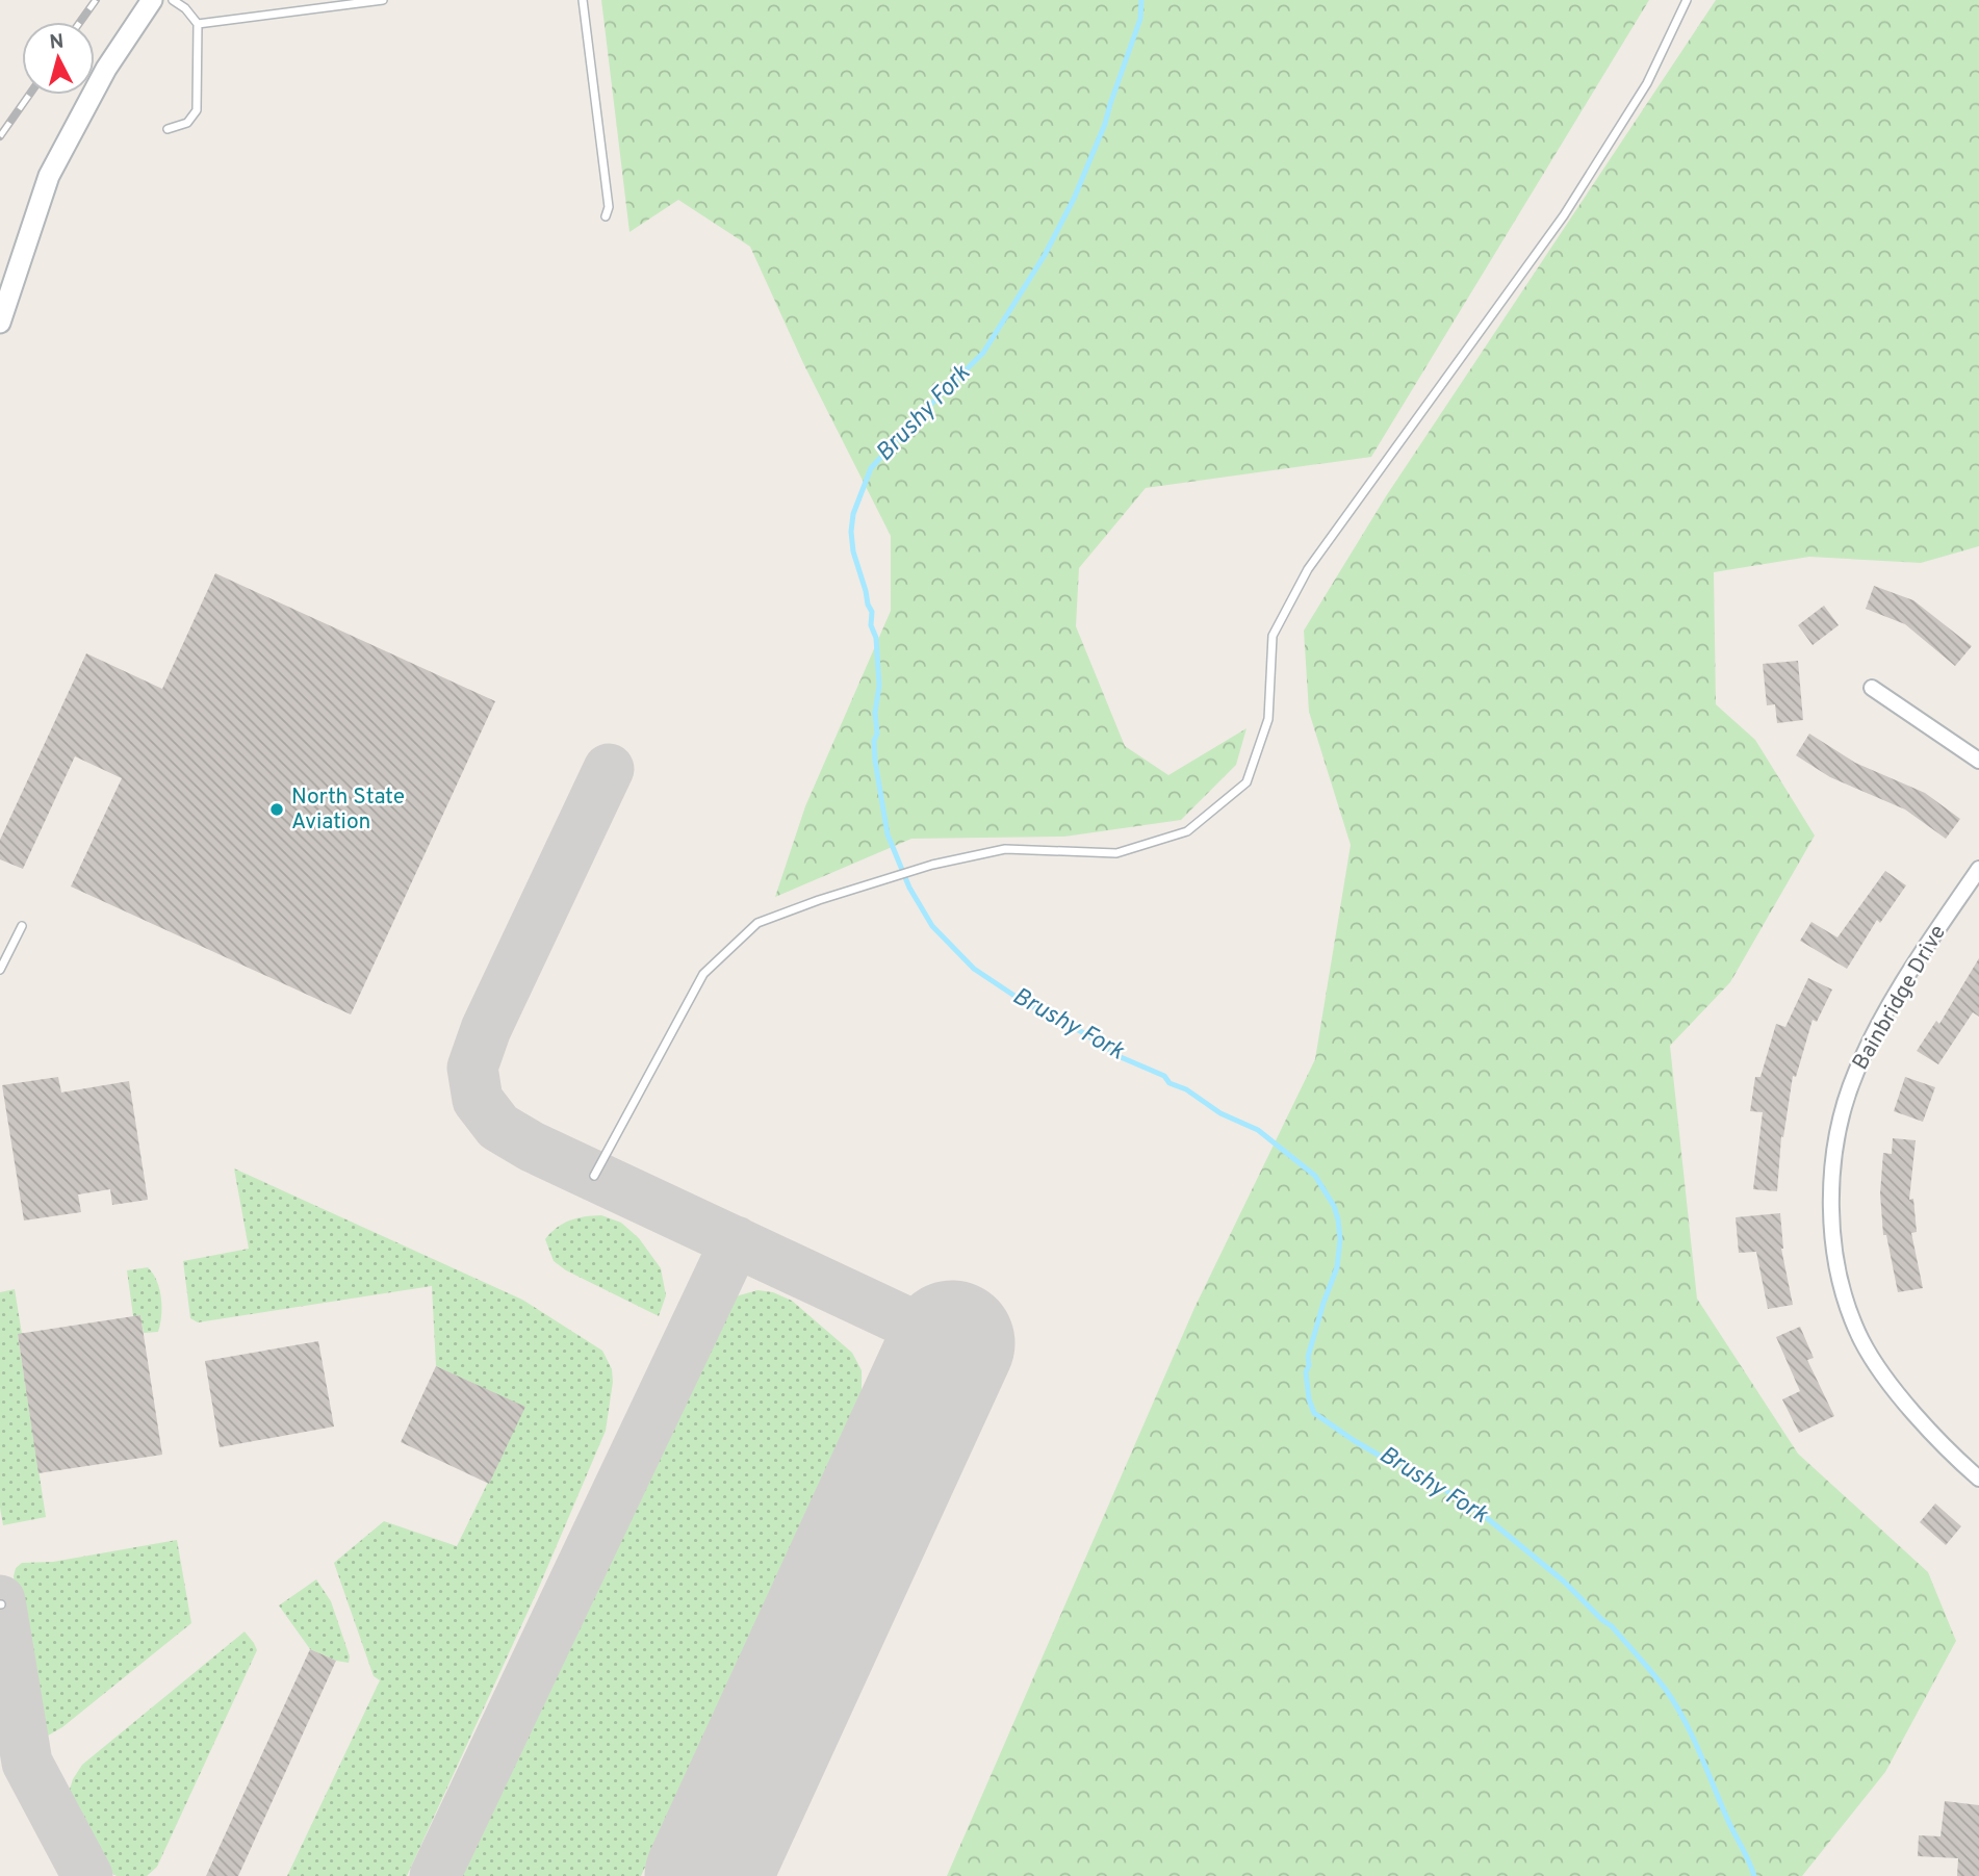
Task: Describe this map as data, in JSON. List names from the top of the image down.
{
  "streets": {
    "street": ["Bainbridge Drive"]
  },
  "water": ["Brushy Fork"],
  "places": ["North State Aviation"],
  "north": "top"
}
